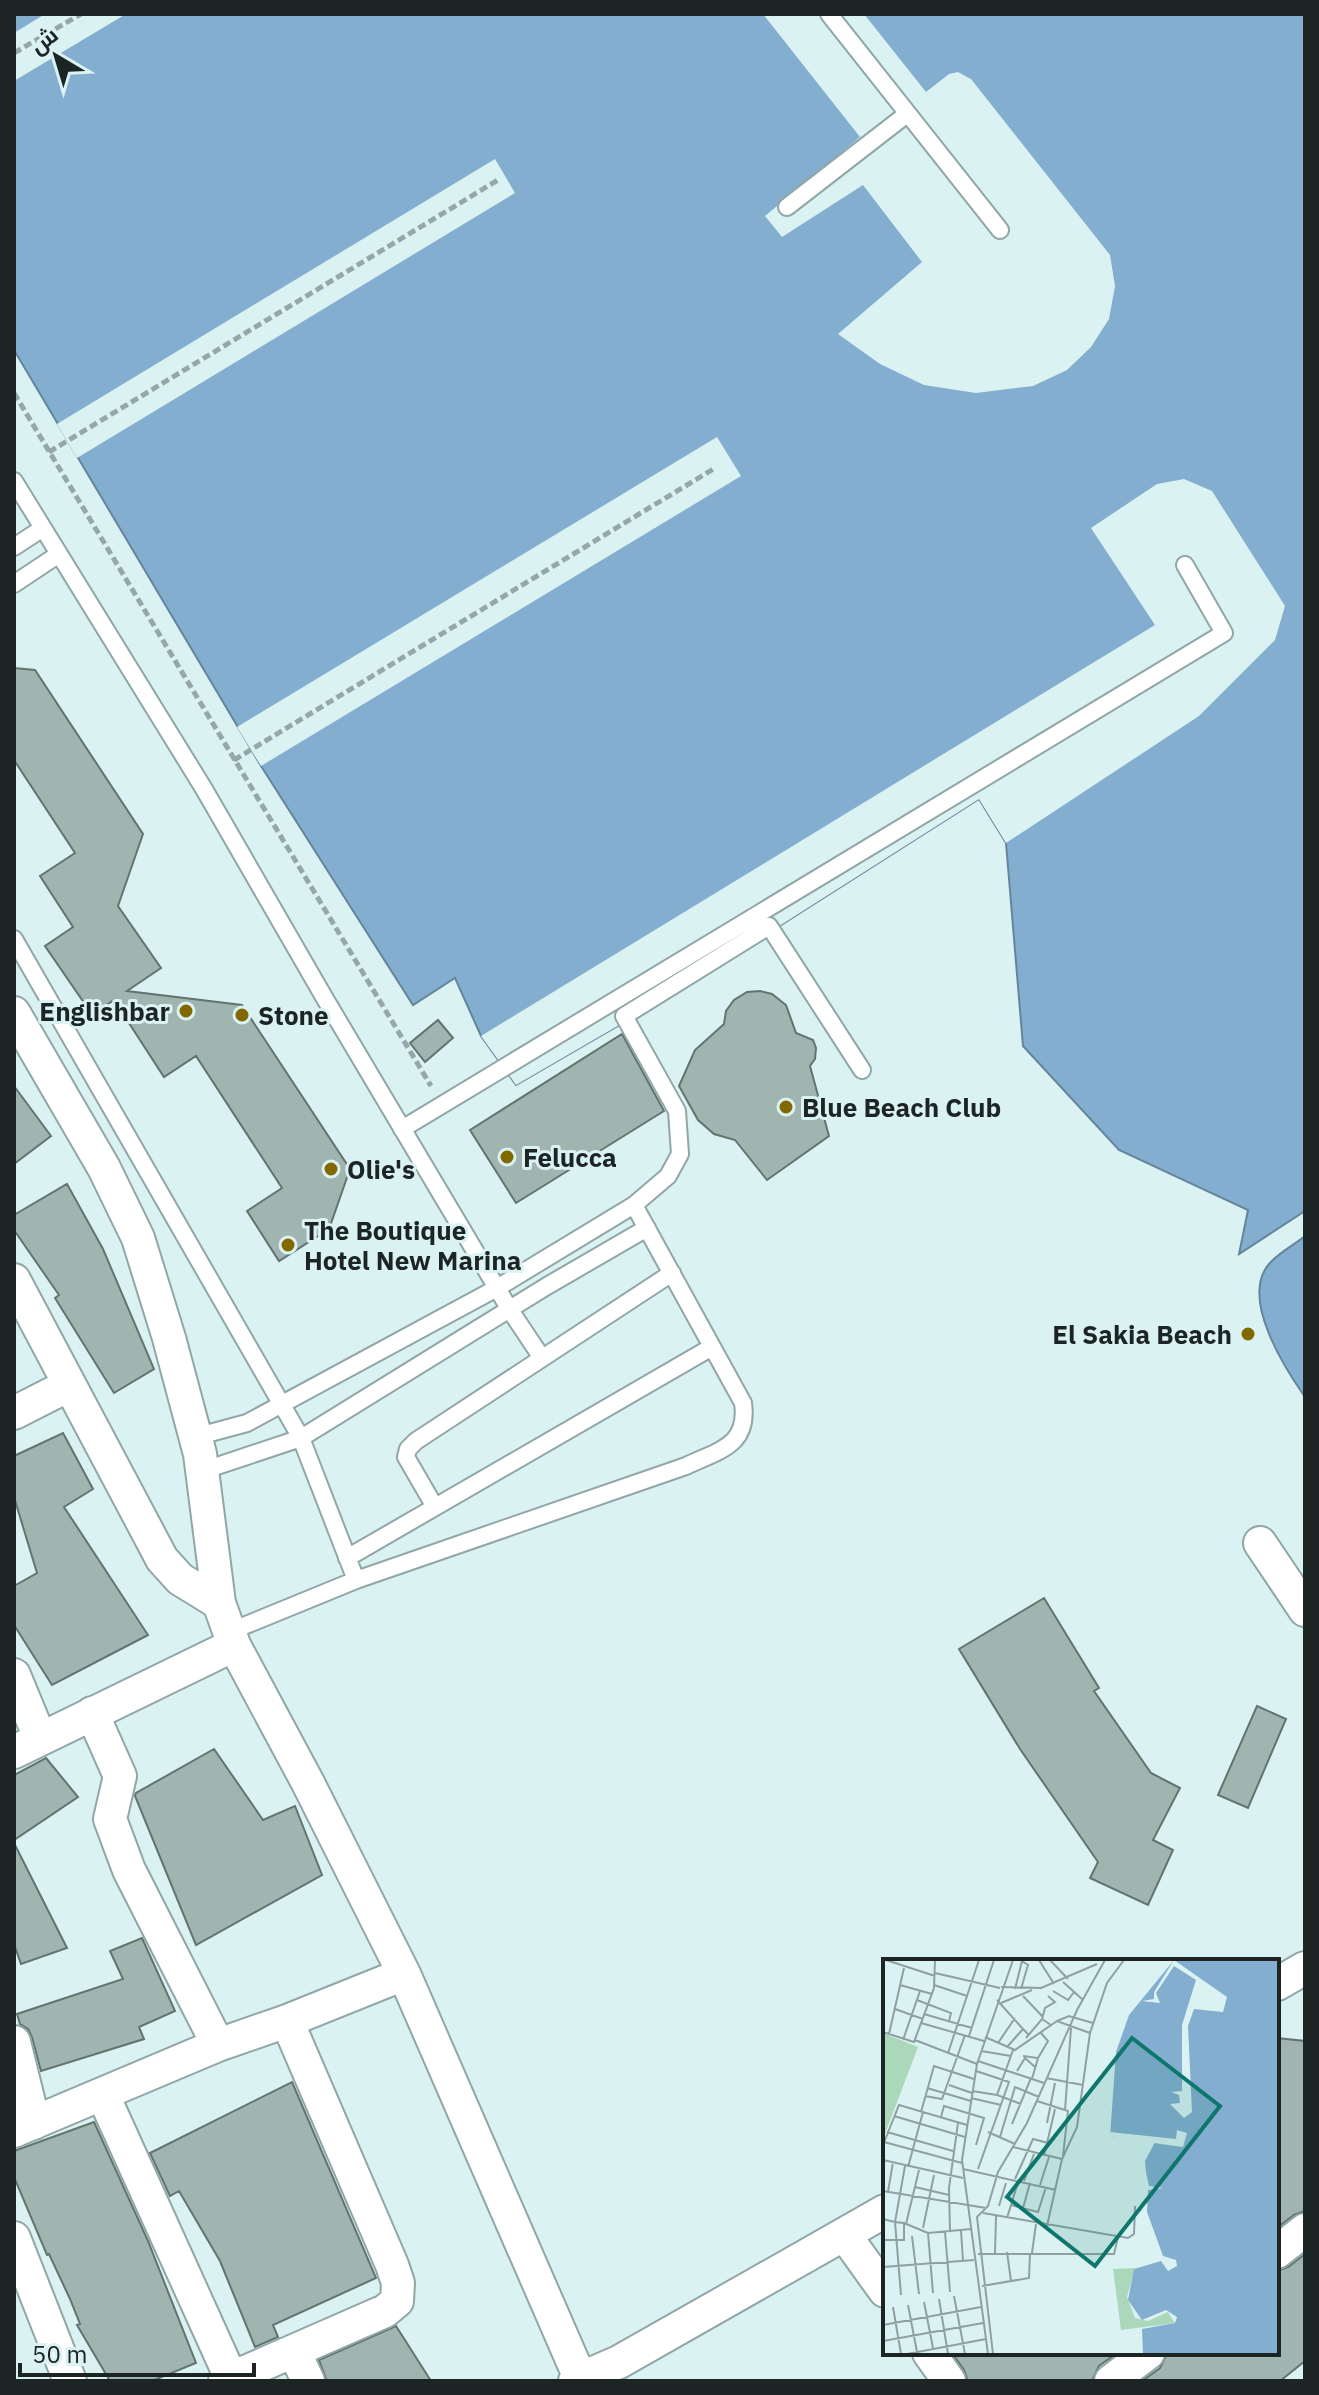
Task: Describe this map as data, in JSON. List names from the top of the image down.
{
  "places": [
    "Englishbar",
    "Stone",
    "Blue Beach Club",
    "Felucca",
    "Olie's",
    "The Boutique Hotel New Marina",
    "El Sakia Beach"
  ],
  "scale_bar": "50 m",
  "north": "top left"
}
